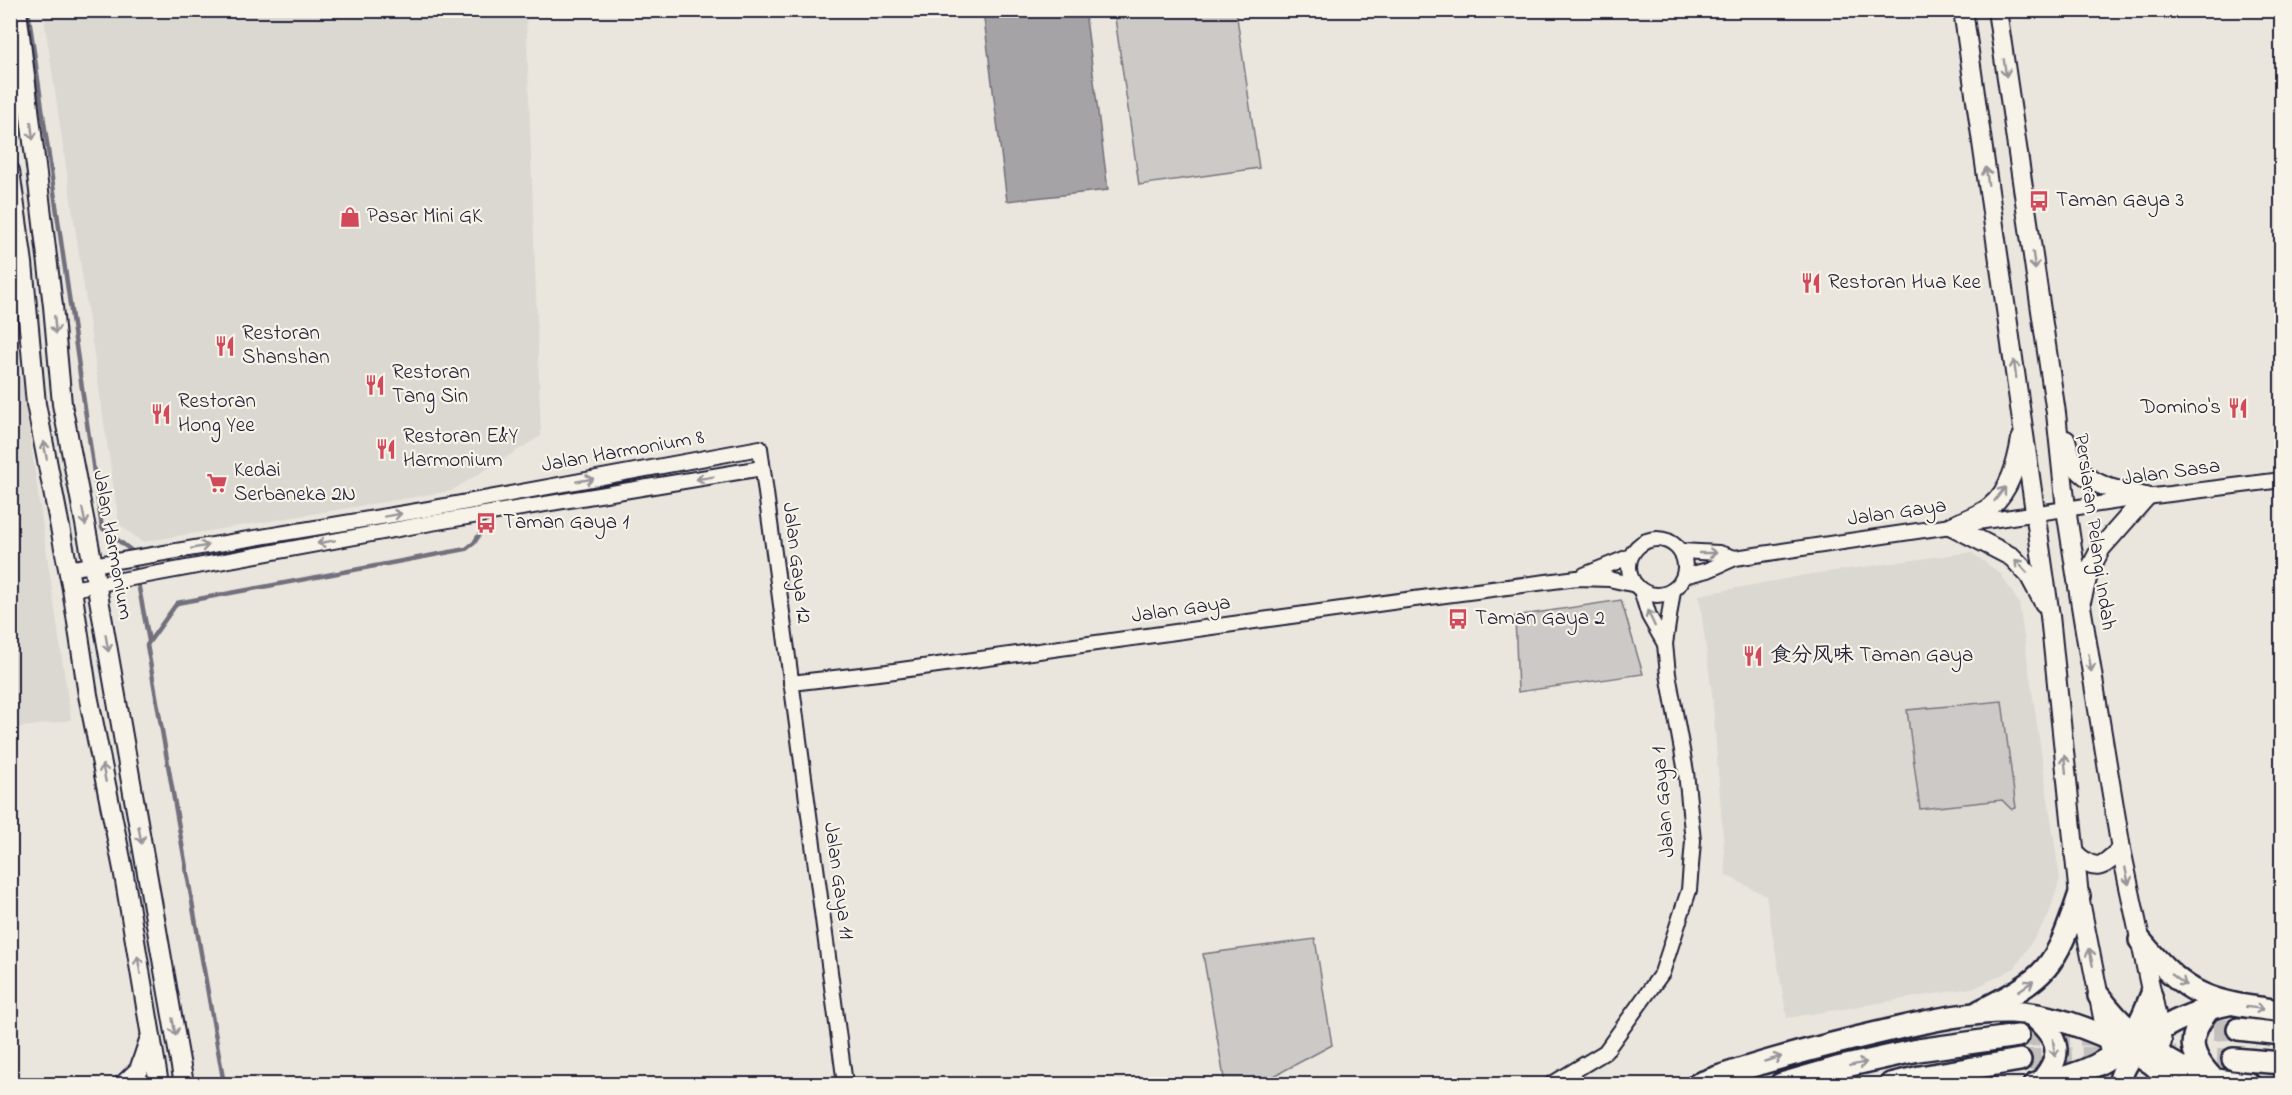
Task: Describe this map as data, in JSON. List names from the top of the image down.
{
  "streets": {
    "main road": ["Persiaran Pelangi Indah", "Jalan Harmonium"],
    "street": [
      "Jalan Harmonium 8",
      "Jalan Sasa",
      "Jalan Gaya",
      "Jalan Gaya 12",
      "Jalan Gaya 1",
      "Jalan Gaya 11"
    ]
  },
  "crossings": [
    ["Jalan Harmonium 8", "Jalan Harmonium"],
    ["Jalan Harmonium 8", "Jalan Gaya 12"],
    ["Jalan Sasa", "Jalan Gaya"],
    ["Jalan Sasa", "Persiaran Pelangi Indah"],
    ["Jalan Gaya", "Persiaran Pelangi Indah"],
    ["Jalan Gaya", "Jalan Gaya 12"],
    ["Jalan Gaya", "Jalan Gaya 1"],
    ["Jalan Gaya", "Jalan Gaya 11"],
    ["Jalan Gaya 12", "Jalan Gaya 11"]
  ],
  "places": {
    "bus stop": ["Taman Gaya 3", "Taman Gaya 1", "Taman Gaya 2"],
    "shop": ["Pasar Mini GK"],
    "restaurant": [
      "Restoran Hua Kee",
      "Restoran Shanshan",
      "Restoran Tang Sin",
      "Domino's",
      "Restoran Hong Yee",
      "Restoran E&Y Harmonium",
      "食分风味 Taman Gaya"
    ],
    "supermarket": ["Kedai Serbaneka 2N"]
  }
}
